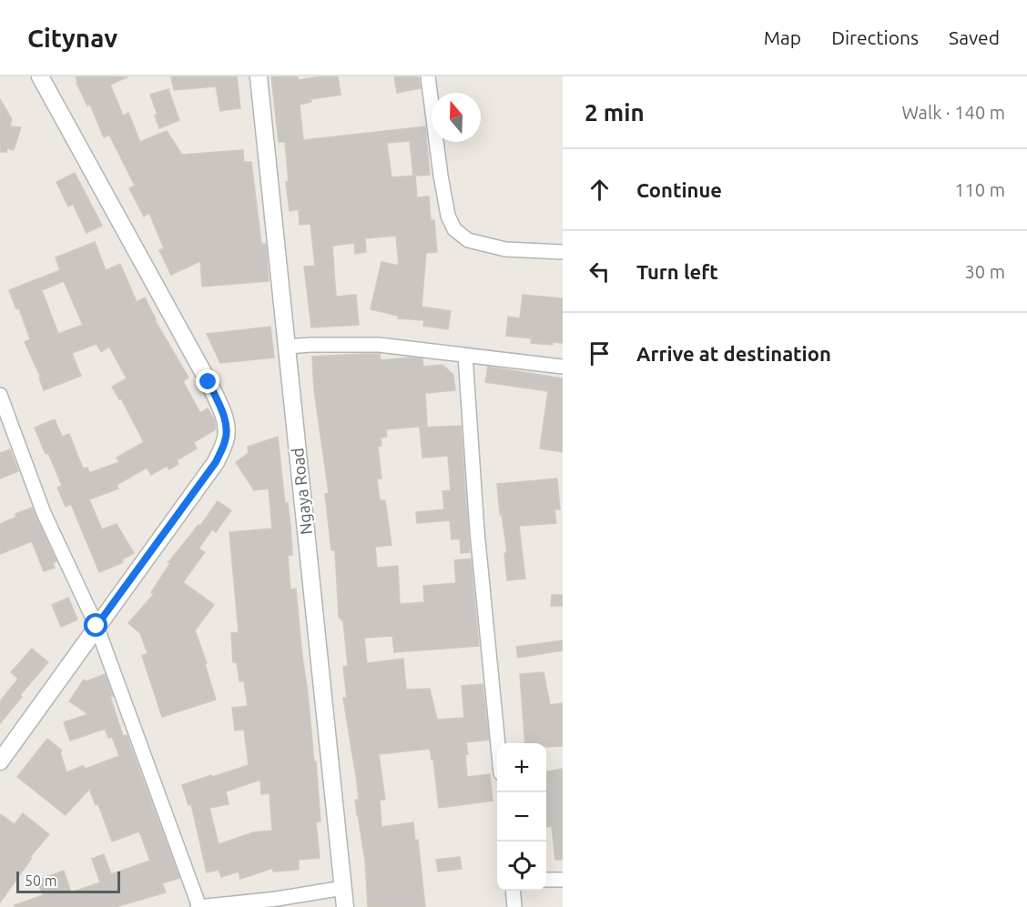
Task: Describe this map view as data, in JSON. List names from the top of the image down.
{
  "streets": {
    "street": ["Ngaya Road"]
  },
  "scale_bar": "50 m",
  "north": "top",
  "page": {
    "header": "Citynav",
    "nav": ["Map", "Directions", "Saved"],
    "heading": ["2 min", "Walk · 140 m"],
    "list": [
      ["Continue", "110 m"],
      ["Turn left", "30 m"],
      "Arrive at destination"
    ],
    "map_buttons": ["+", "−"],
    "scale": "50 m"
  }
}
